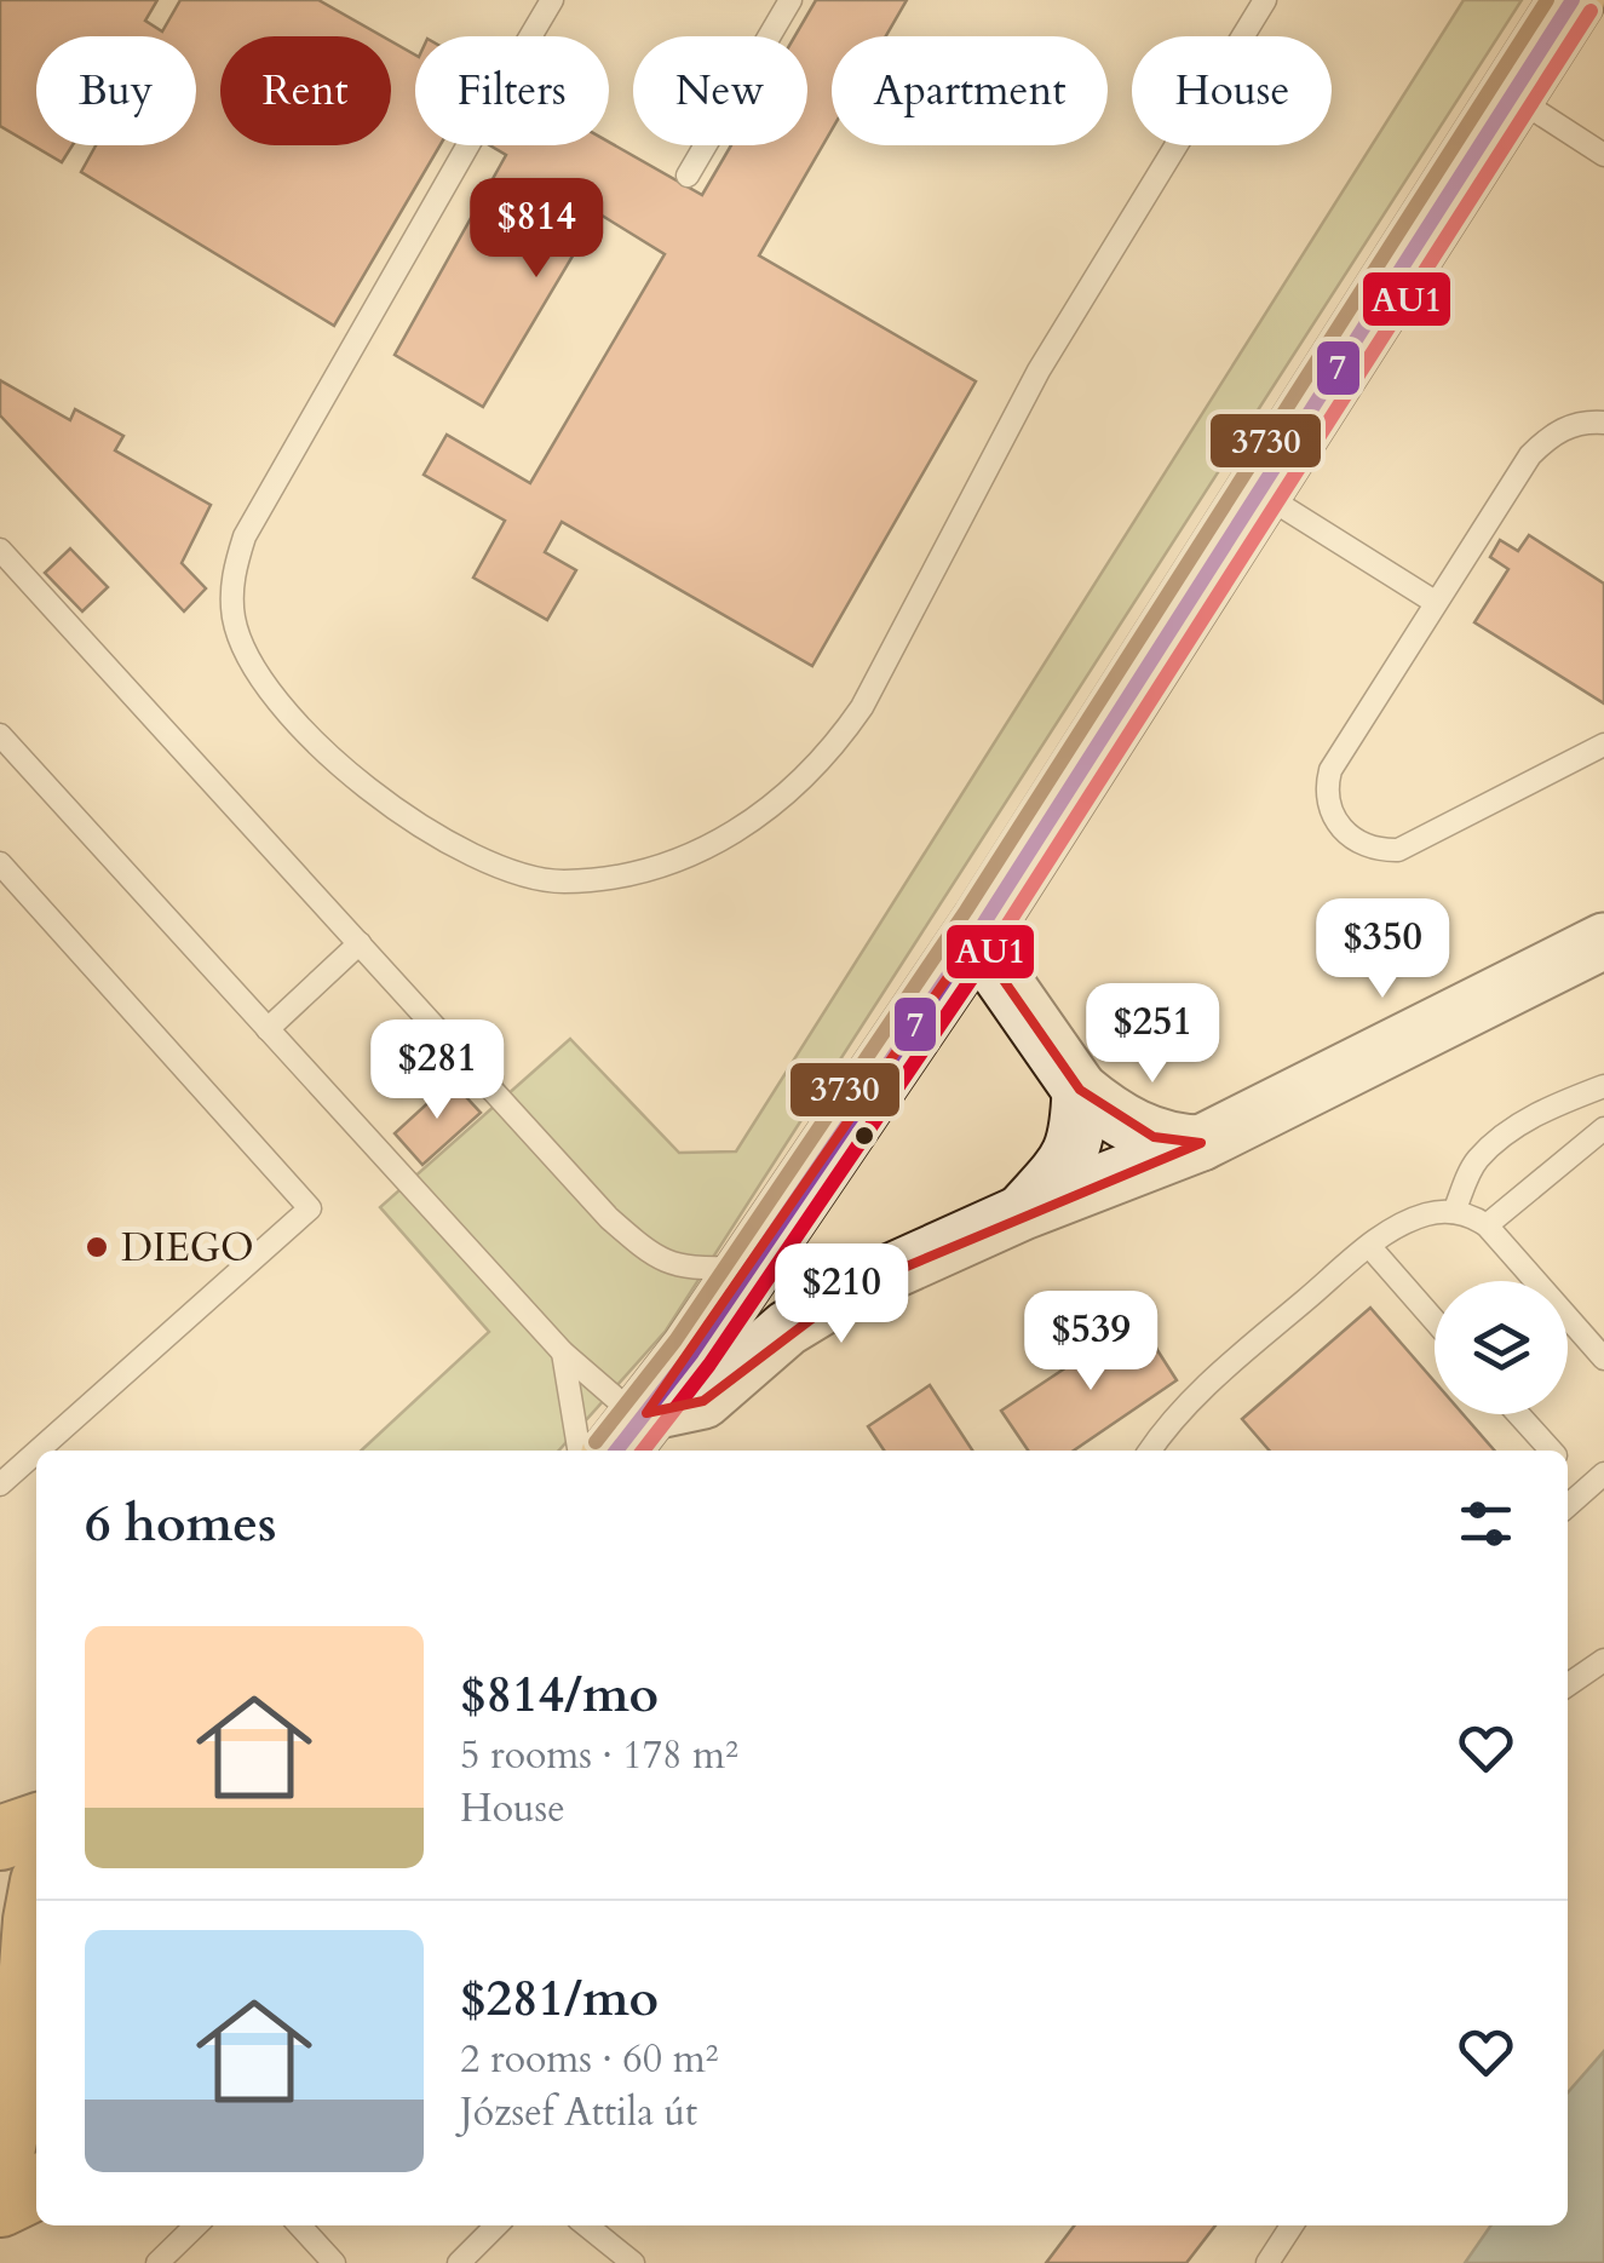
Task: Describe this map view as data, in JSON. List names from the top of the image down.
{
  "places": ["DIEGO"],
  "lines": ["transit line 7", "transit line 3730", "transit line AU1"],
  "page": {
    "chip": [
      "Buy",
      "Rent",
      "Filters",
      "New",
      "Apartment",
      "House"
    ],
    "price": [
      "$814",
      "$350",
      "$251",
      "$281",
      "$210",
      "$539"
    ],
    "heading": "6 homes",
    "list": [
      {
        "name": "$814/mo",
        "note": "5 rooms · 178 m² · House"
      },
      {
        "name": "$281/mo",
        "note": "2 rooms · 60 m² · József Attila út"
      }
    ]
  }
}
